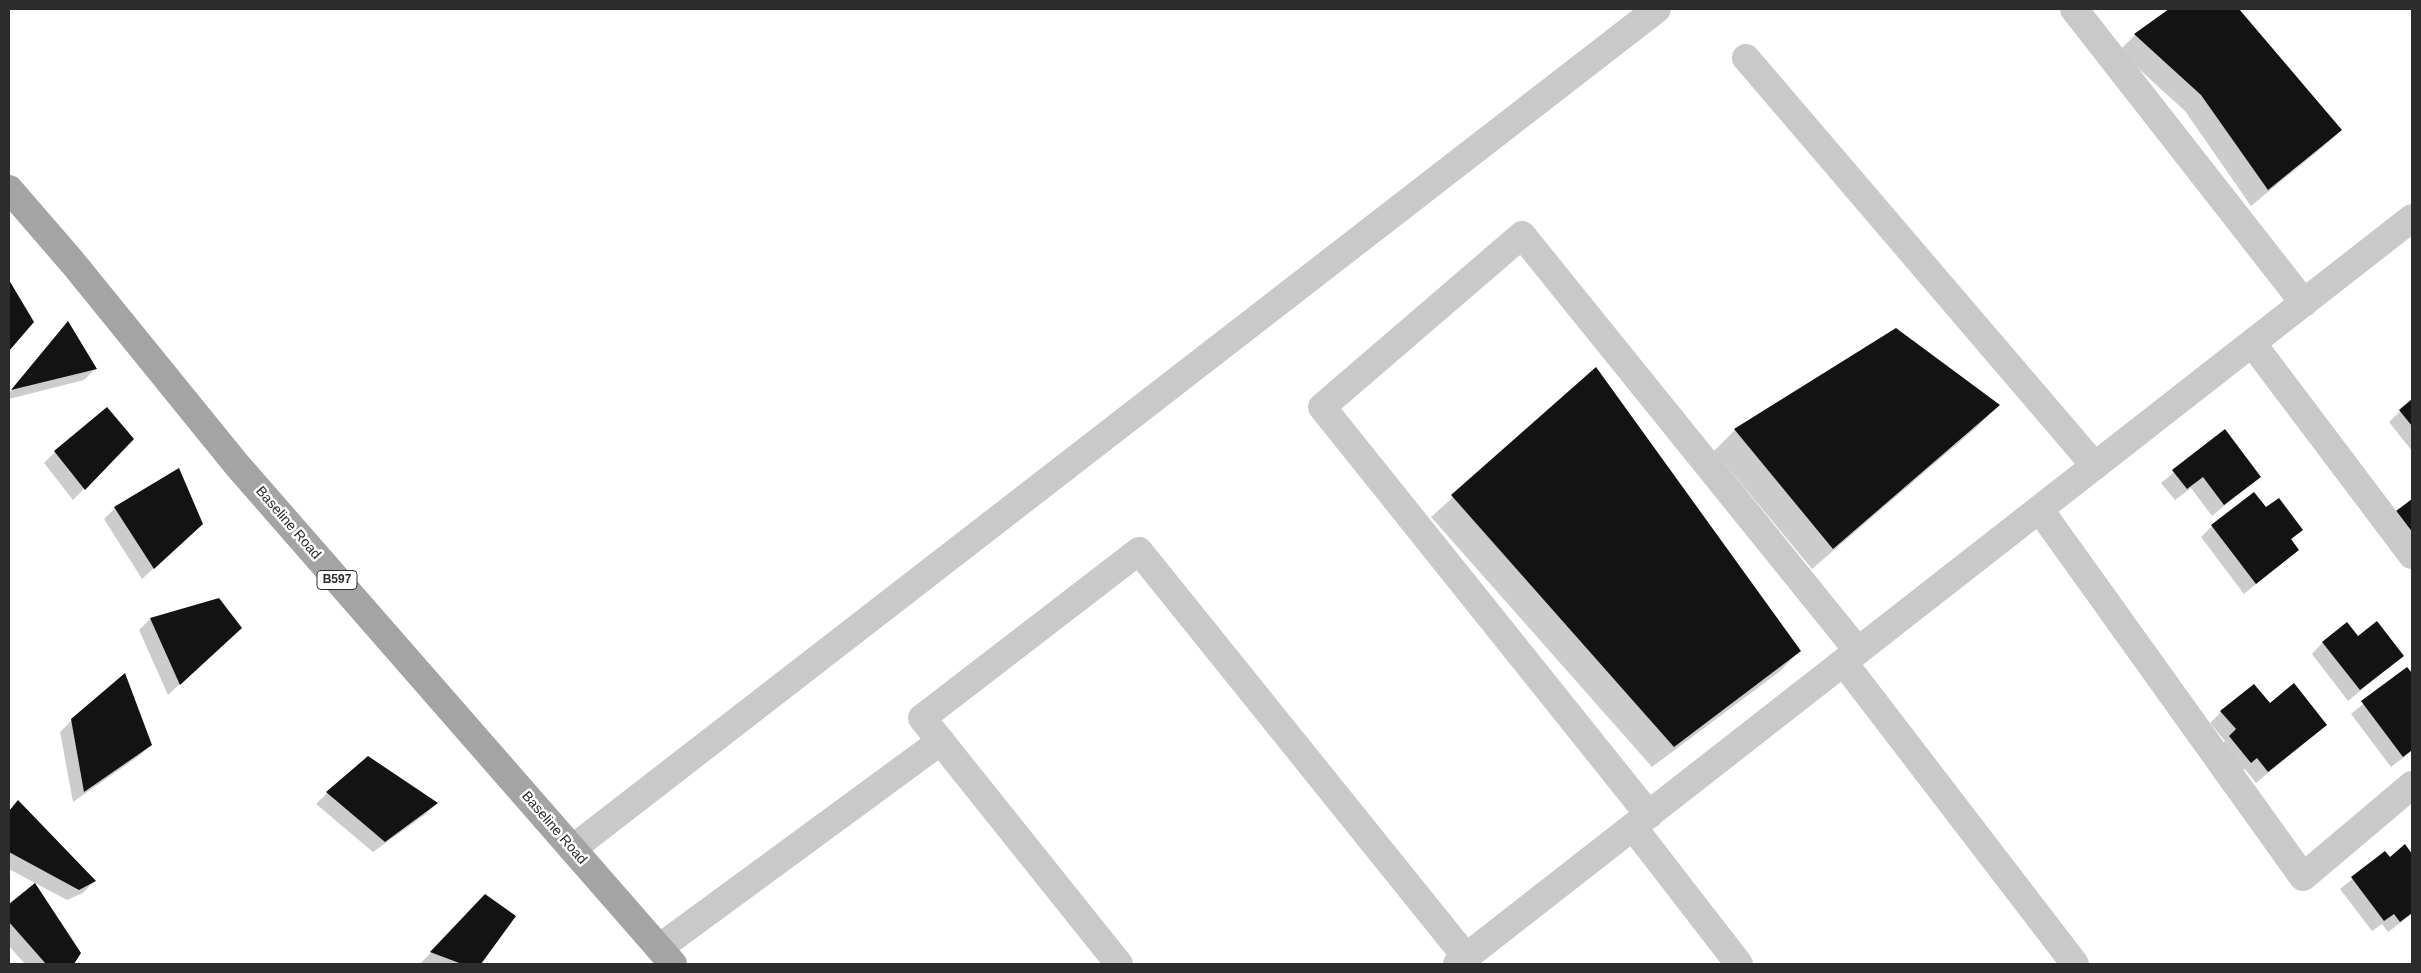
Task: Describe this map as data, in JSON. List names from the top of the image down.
{
  "streets": {
    "main road": ["Baseline Road", "B597"]
  }
}
